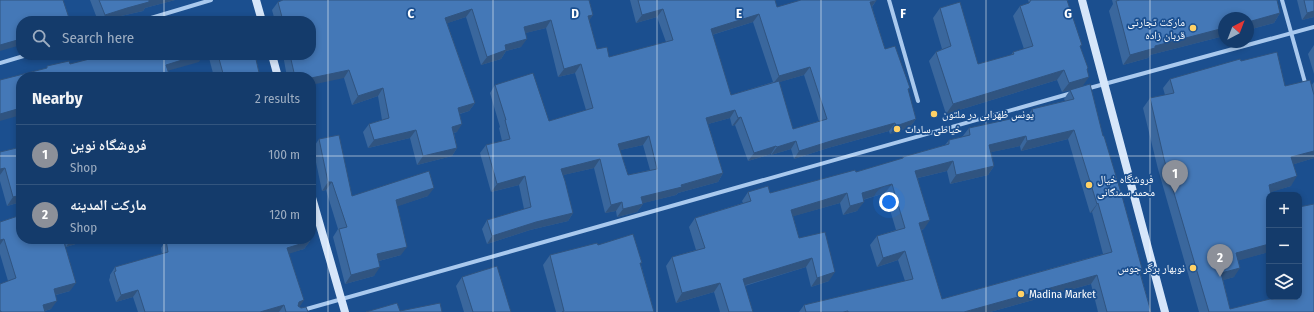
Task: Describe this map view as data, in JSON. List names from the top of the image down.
{
  "places": [
    "مارکت تجارتی قربان زاده",
    "یونس ظهرابی در ملتون",
    "خیاطی سادات",
    "فروشگاه خیال محمد سمنگانی",
    "نوبهار برگر جوس",
    "Madina Market"
  ],
  "north": "top right",
  "page": {
    "search": "Search here",
    "heading": ["Nearby", "2 results"],
    "list": [
      {
        "mark": "1",
        "name": "فروشگاه نوین",
        "note": "Shop",
        "value": "100 m"
      },
      {
        "mark": "2",
        "name": "مارکت المدینه",
        "note": "Shop",
        "value": "120 m"
      }
    ],
    "pins": ["1", "2"],
    "map_buttons": ["+", "−"]
  },
  "grid": {
    "columns": [
      "C",
      "D",
      "E",
      "F",
      "G"
    ]
  }
}
